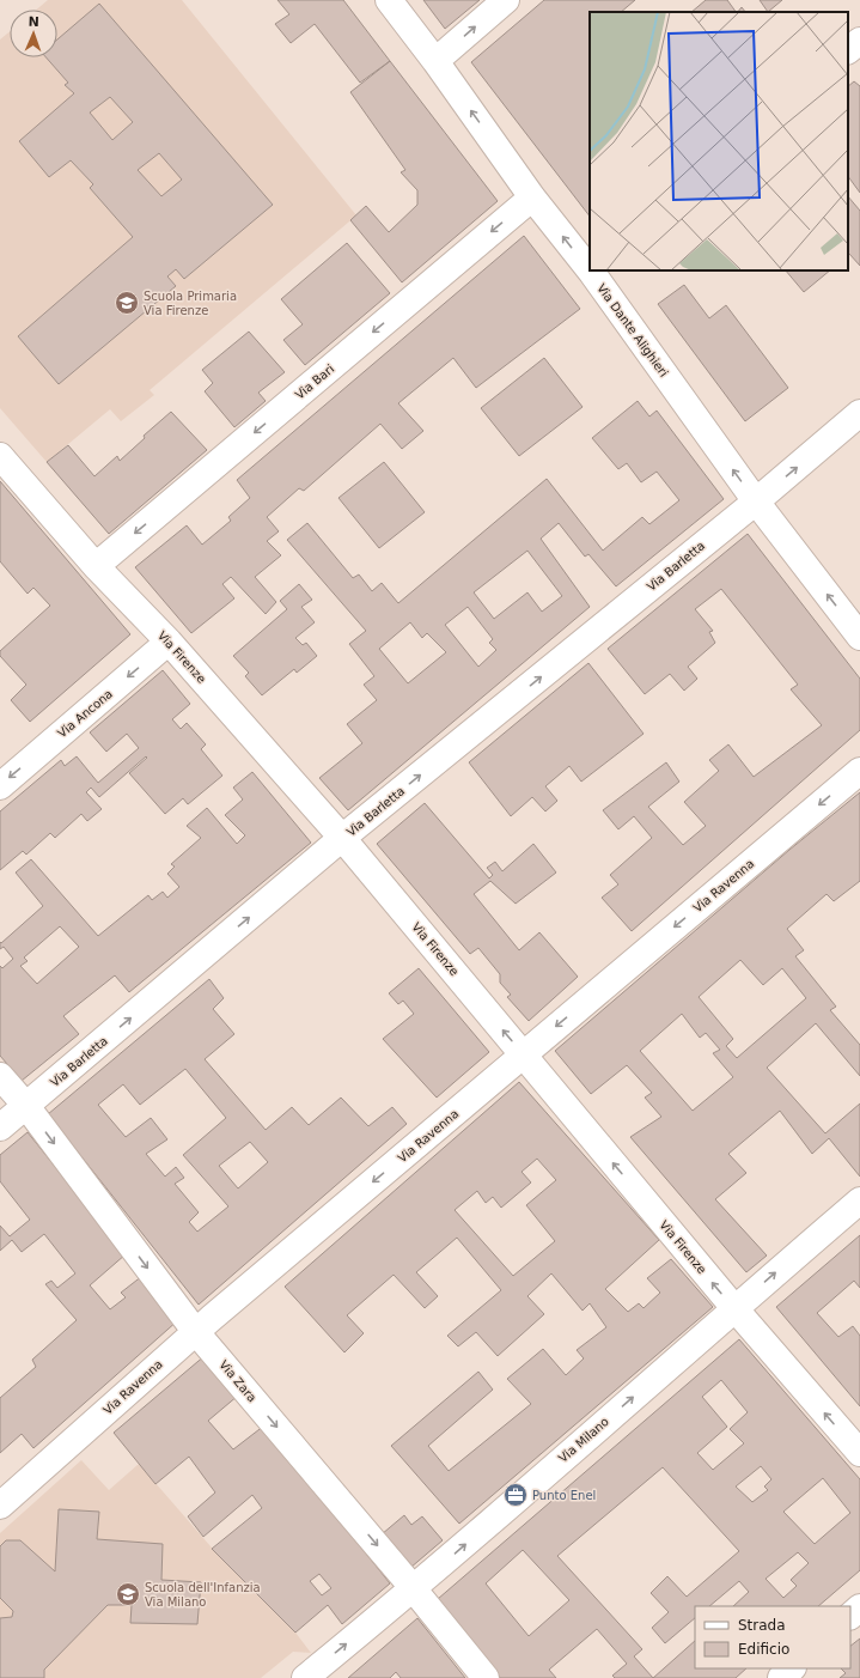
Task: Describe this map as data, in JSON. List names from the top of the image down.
{
  "streets": {
    "street": [
      "Via Dante Alighieri",
      "Via Bari",
      "Via Barletta",
      "Via Firenze",
      "Via Ancona",
      "Via Ravenna",
      "Via Zara",
      "Via Milano"
    ]
  },
  "crossings": [
    ["Via Dante Alighieri", "Via Bari"],
    ["Via Dante Alighieri", "Via Barletta"],
    ["Via Bari", "Via Firenze"],
    ["Via Barletta", "Via Firenze"],
    ["Via Barletta", "Via Zara"],
    ["Via Firenze", "Via Ancona"],
    ["Via Firenze", "Via Ravenna"],
    ["Via Firenze", "Via Milano"],
    ["Via Ravenna", "Via Zara"],
    ["Via Zara", "Via Milano"]
  ],
  "one_way": [
    "Via Dante Alighieri",
    "Via Bari",
    "Via Barletta",
    "Via Firenze",
    "Via Ancona",
    "Via Ravenna",
    "Via Zara",
    "Via Milano"
  ],
  "places": {
    "school or university": ["Scuola Primaria Via Firenze", "Scuola dell'Infanzia Via Milano"],
    "office": ["Punto Enel"]
  },
  "legend": ["Strada", "Edificio"],
  "north": "top"
}
